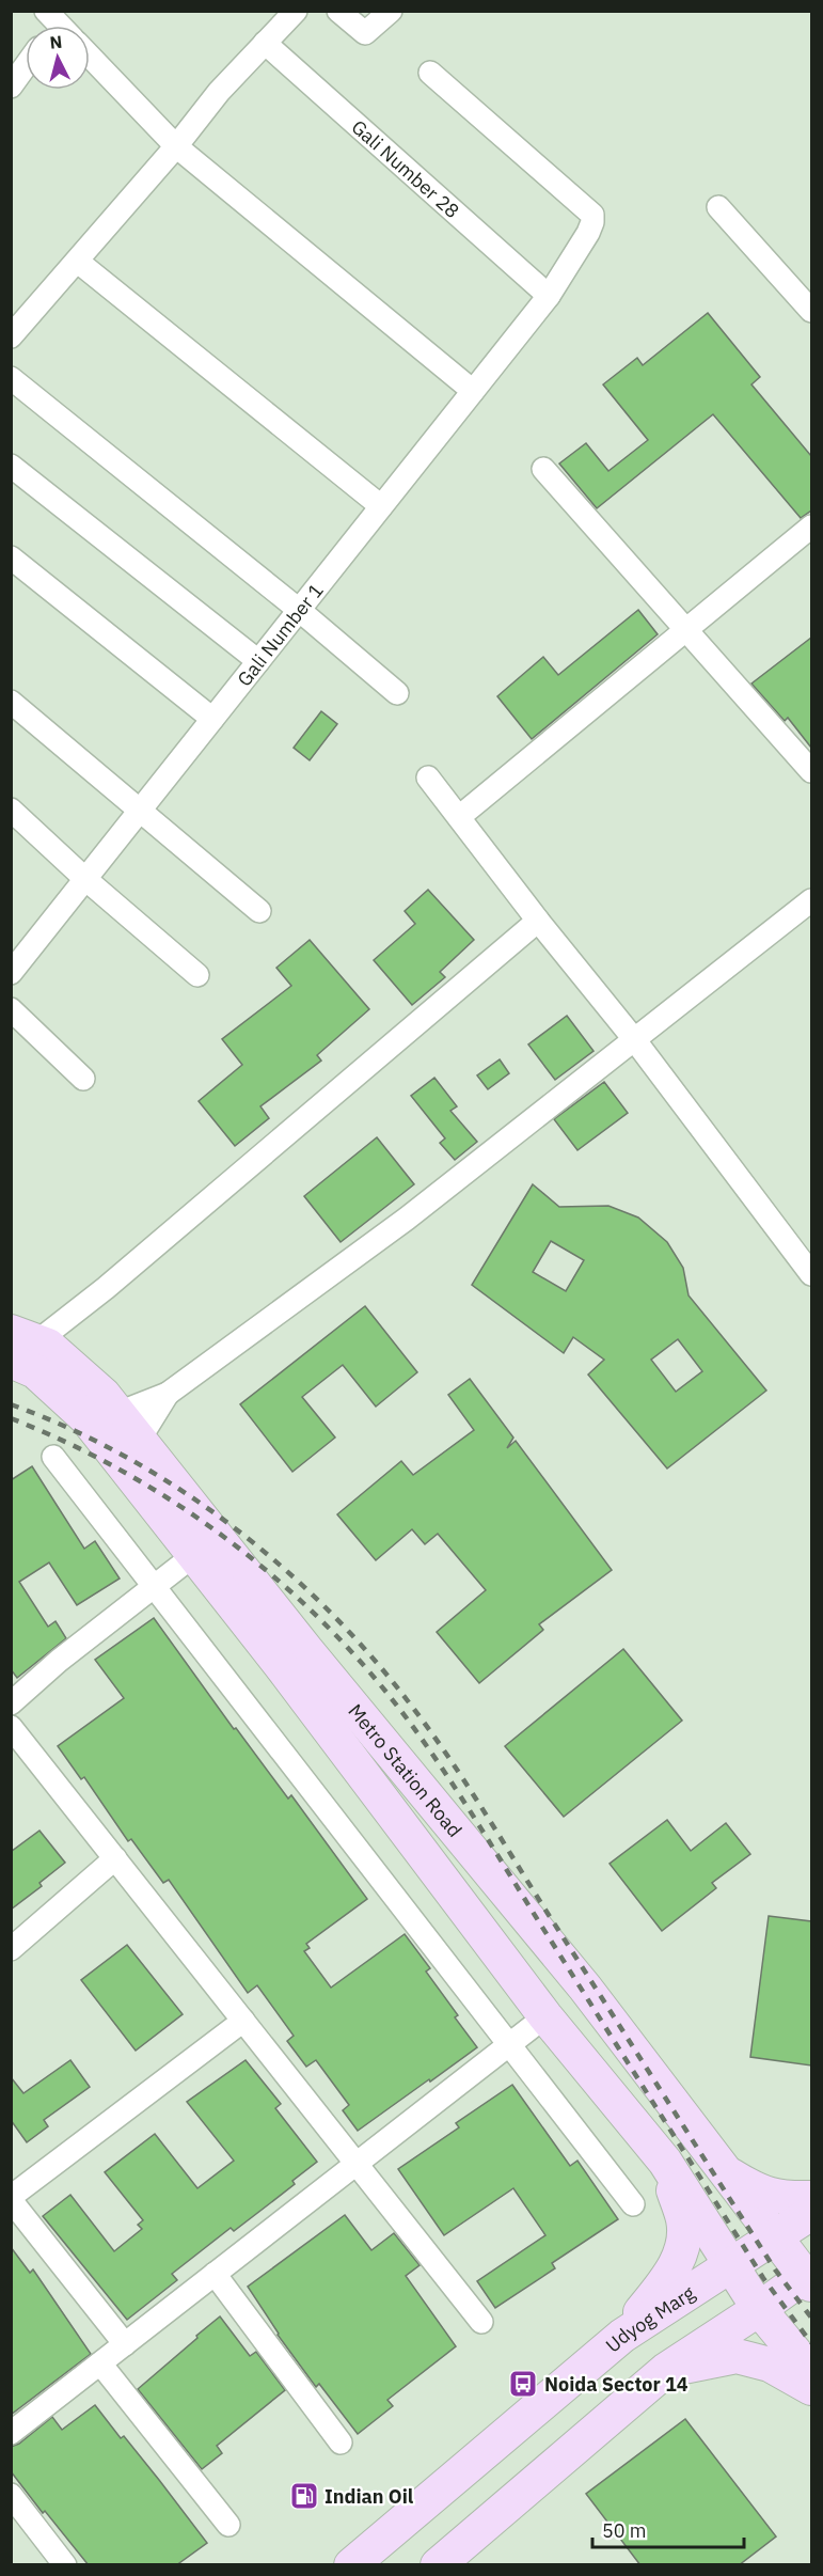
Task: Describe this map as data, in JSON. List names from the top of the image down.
{
  "streets": {
    "street": [
      "Gali Number 28",
      "Gali Number 1",
      "Metro Station Road",
      "Udyog Marg"
    ]
  },
  "crossings": [
    ["Gali Number 28", "Gali Number 1"],
    ["Metro Station Road", "Udyog Marg"]
  ],
  "places": {
    "bus stop": ["Noida Sector 14"],
    "fuel station": ["Indian Oil"]
  },
  "scale_bar": "50 m",
  "north": "top"
}
